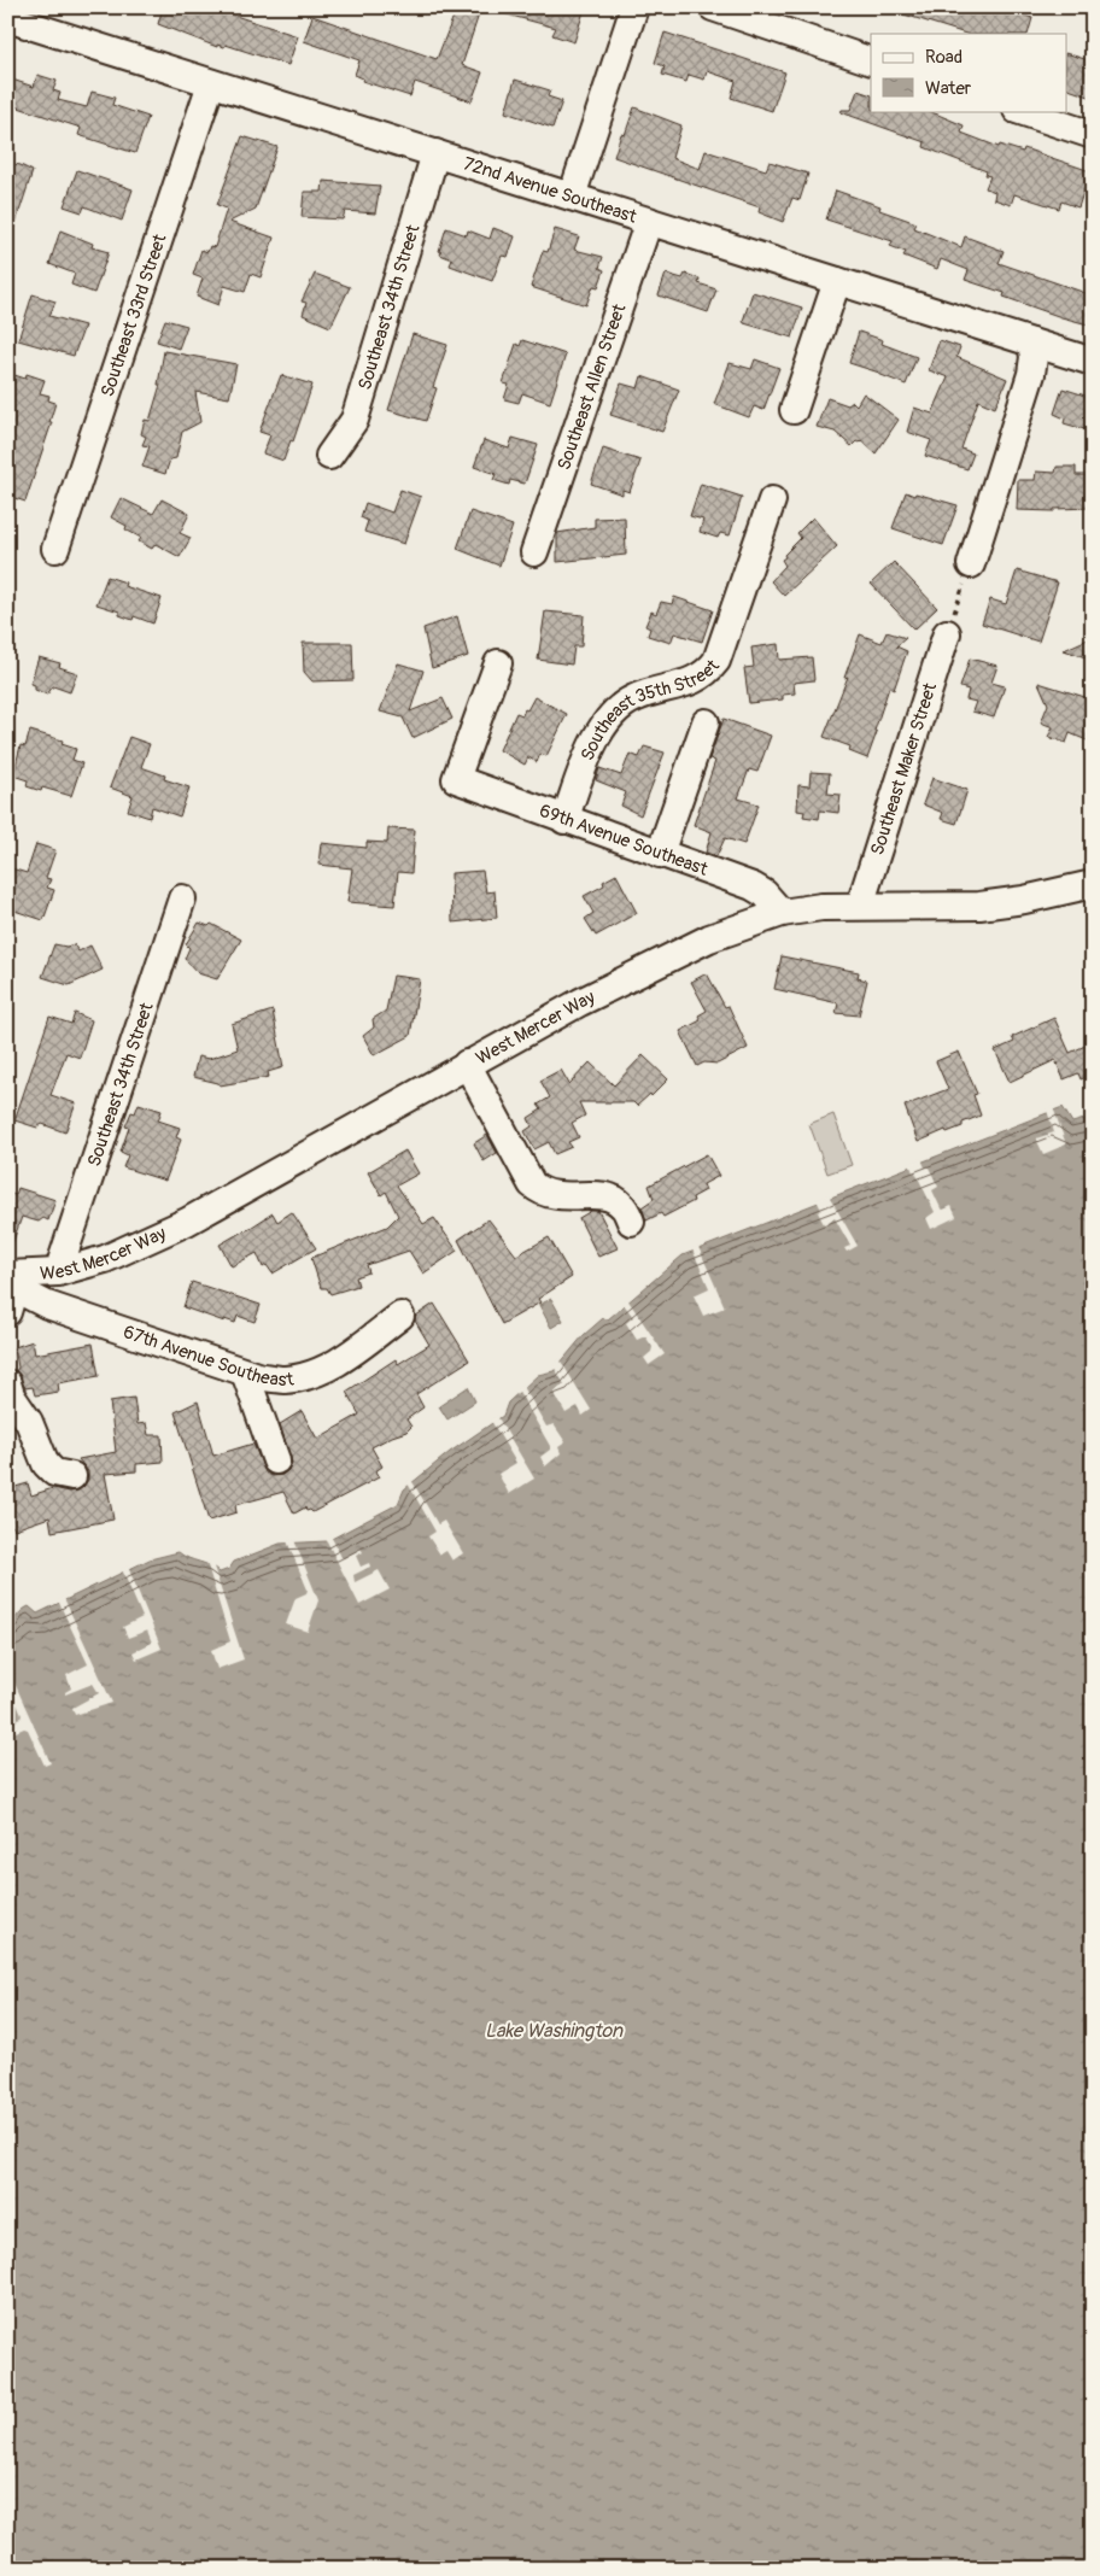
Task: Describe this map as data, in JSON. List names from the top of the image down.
{
  "streets": {
    "street": [
      "72nd Avenue Southeast",
      "Southeast 34th Street",
      "Southeast 33rd Street",
      "Southeast Allen Street",
      "Southeast 35th Street",
      "Southeast Maker Street",
      "69th Avenue Southeast",
      "West Mercer Way",
      "67th Avenue Southeast"
    ]
  },
  "crossings": [
    ["72nd Avenue Southeast", "Southeast 34th Street"],
    ["72nd Avenue Southeast", "Southeast 33rd Street"],
    ["72nd Avenue Southeast", "Southeast Allen Street"],
    ["Southeast 34th Street", "West Mercer Way"],
    ["Southeast 35th Street", "69th Avenue Southeast"],
    ["Southeast Maker Street", "West Mercer Way"],
    ["69th Avenue Southeast", "West Mercer Way"],
    ["West Mercer Way", "67th Avenue Southeast"]
  ],
  "water": ["Lake Washington"],
  "legend": ["Road", "Water"]
}
